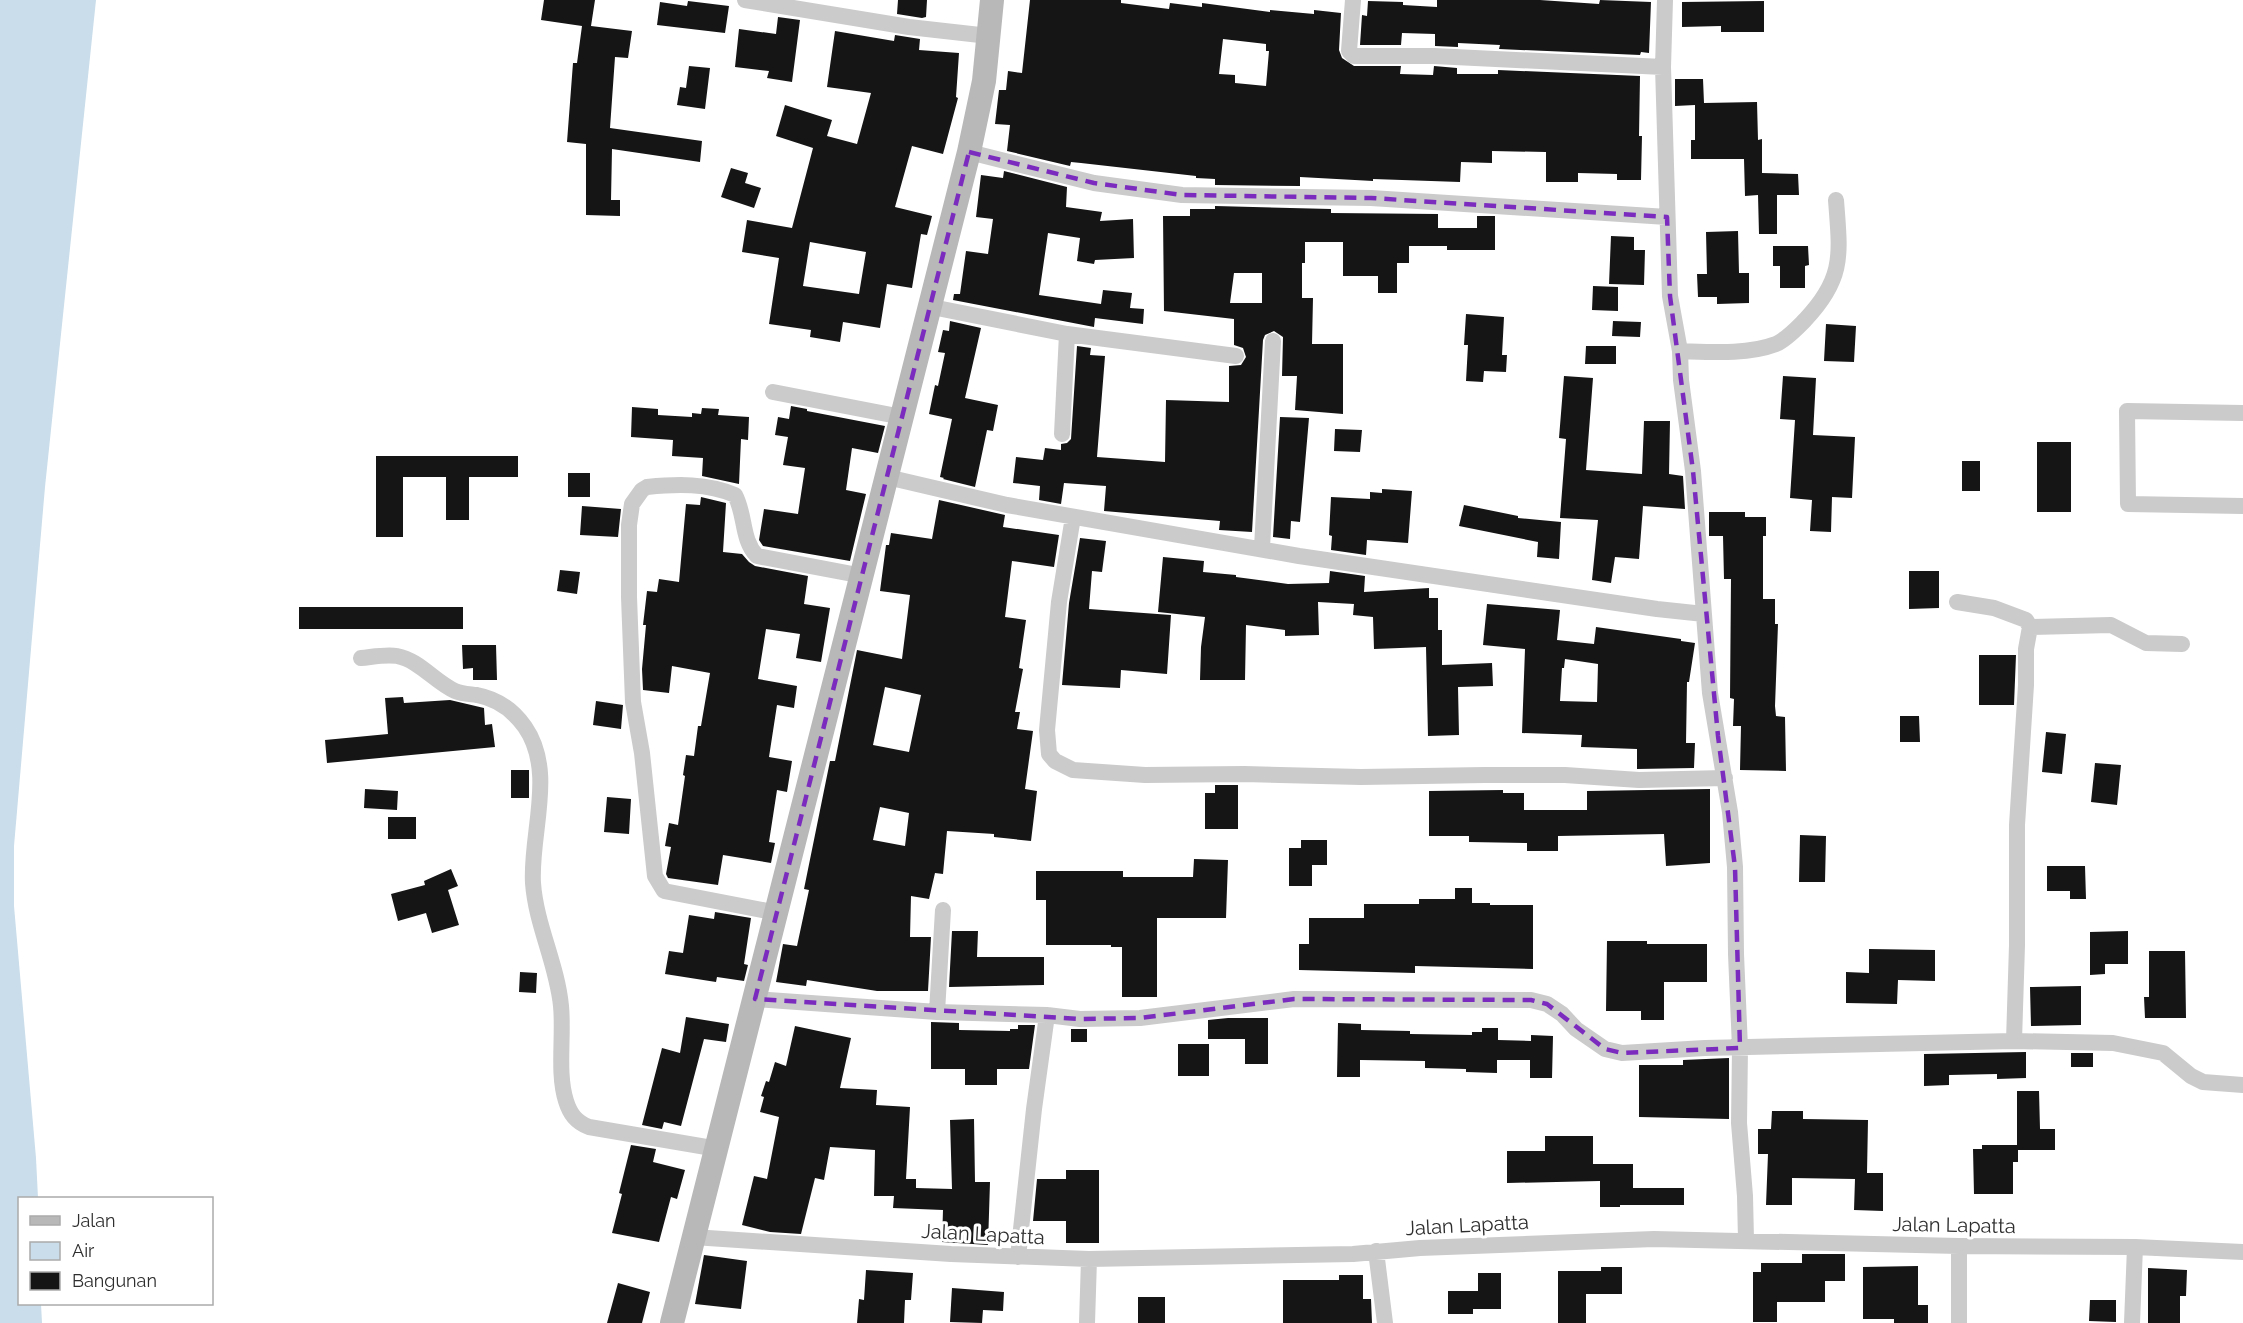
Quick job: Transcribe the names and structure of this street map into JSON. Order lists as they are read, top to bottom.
{
  "streets": {
    "street": ["Jalan Lapatta"]
  },
  "legend": ["Jalan", "Air", "Bangunan"]
}
